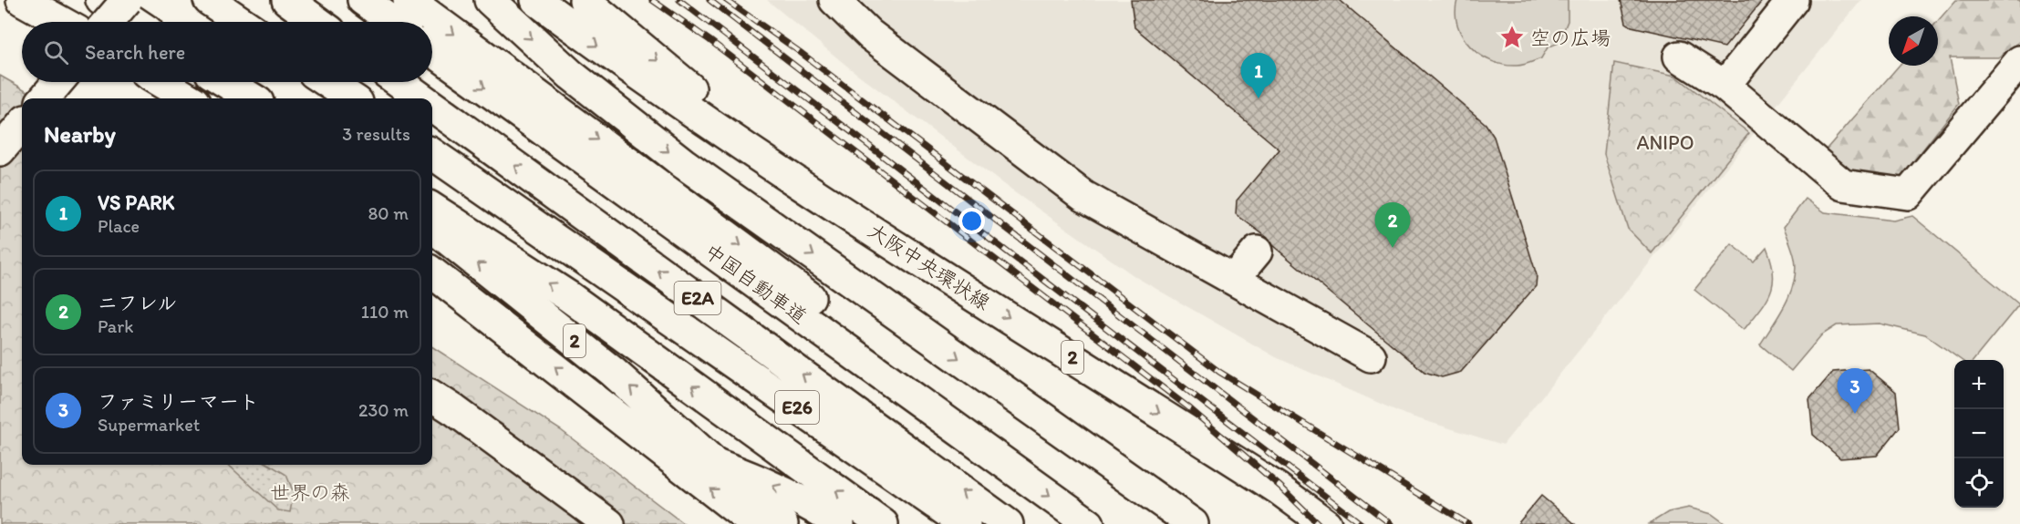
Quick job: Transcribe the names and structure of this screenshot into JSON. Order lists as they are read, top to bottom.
{
  "streets": {
    "main road": [
      "大阪中央環状線",
      "中国自動車道",
      "E2A",
      "2",
      "E26"
    ]
  },
  "crossings": [
    ["中国自動車道", "E2A"]
  ],
  "parks": ["ANIPO", "世界の森"],
  "places": {
    "place": ["空の広場"]
  },
  "north": "bottom left",
  "page": {
    "search": "Search here",
    "pins": ["1", "2", "3"],
    "heading": ["Nearby", "3 results"],
    "list": [
      {
        "mark": "1",
        "name": "VS PARK",
        "note": "Place",
        "value": "80 m"
      },
      {
        "mark": "2",
        "name": "ニフレル",
        "note": "Park",
        "value": "110 m"
      },
      {
        "mark": "3",
        "name": "ファミリーマート",
        "note": "Supermarket",
        "value": "230 m"
      }
    ],
    "map_buttons": ["+", "−"]
  }
}
